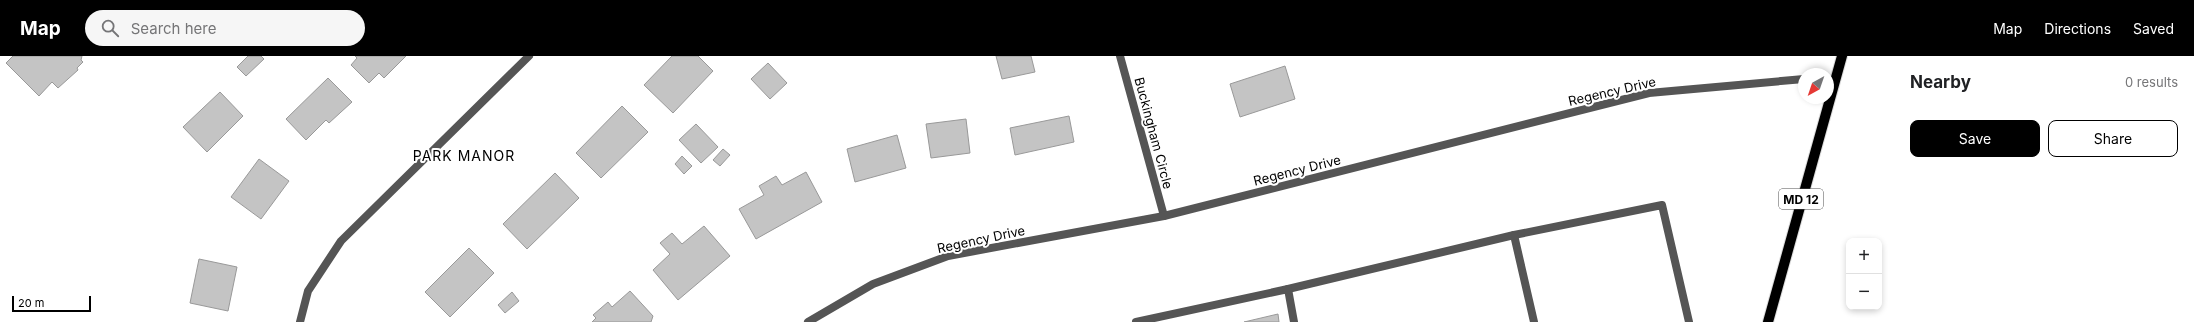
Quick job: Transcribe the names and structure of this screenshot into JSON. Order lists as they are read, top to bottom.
{
  "streets": {
    "main road": ["MD 12"],
    "street": ["Regency Drive", "Buckingham Circle"]
  },
  "crossings": [
    ["Regency Drive", "Buckingham Circle"]
  ],
  "districts": ["PARK MANOR"],
  "scale_bar": "20 m",
  "north": "bottom left",
  "page": {
    "header": "Map",
    "search": "Search here",
    "nav": ["Map", "Directions", "Saved"],
    "heading": ["Nearby", "0 results"],
    "buttons": ["Save", "Share"],
    "map_buttons": ["+", "−"],
    "scale": "20 m"
  }
}
